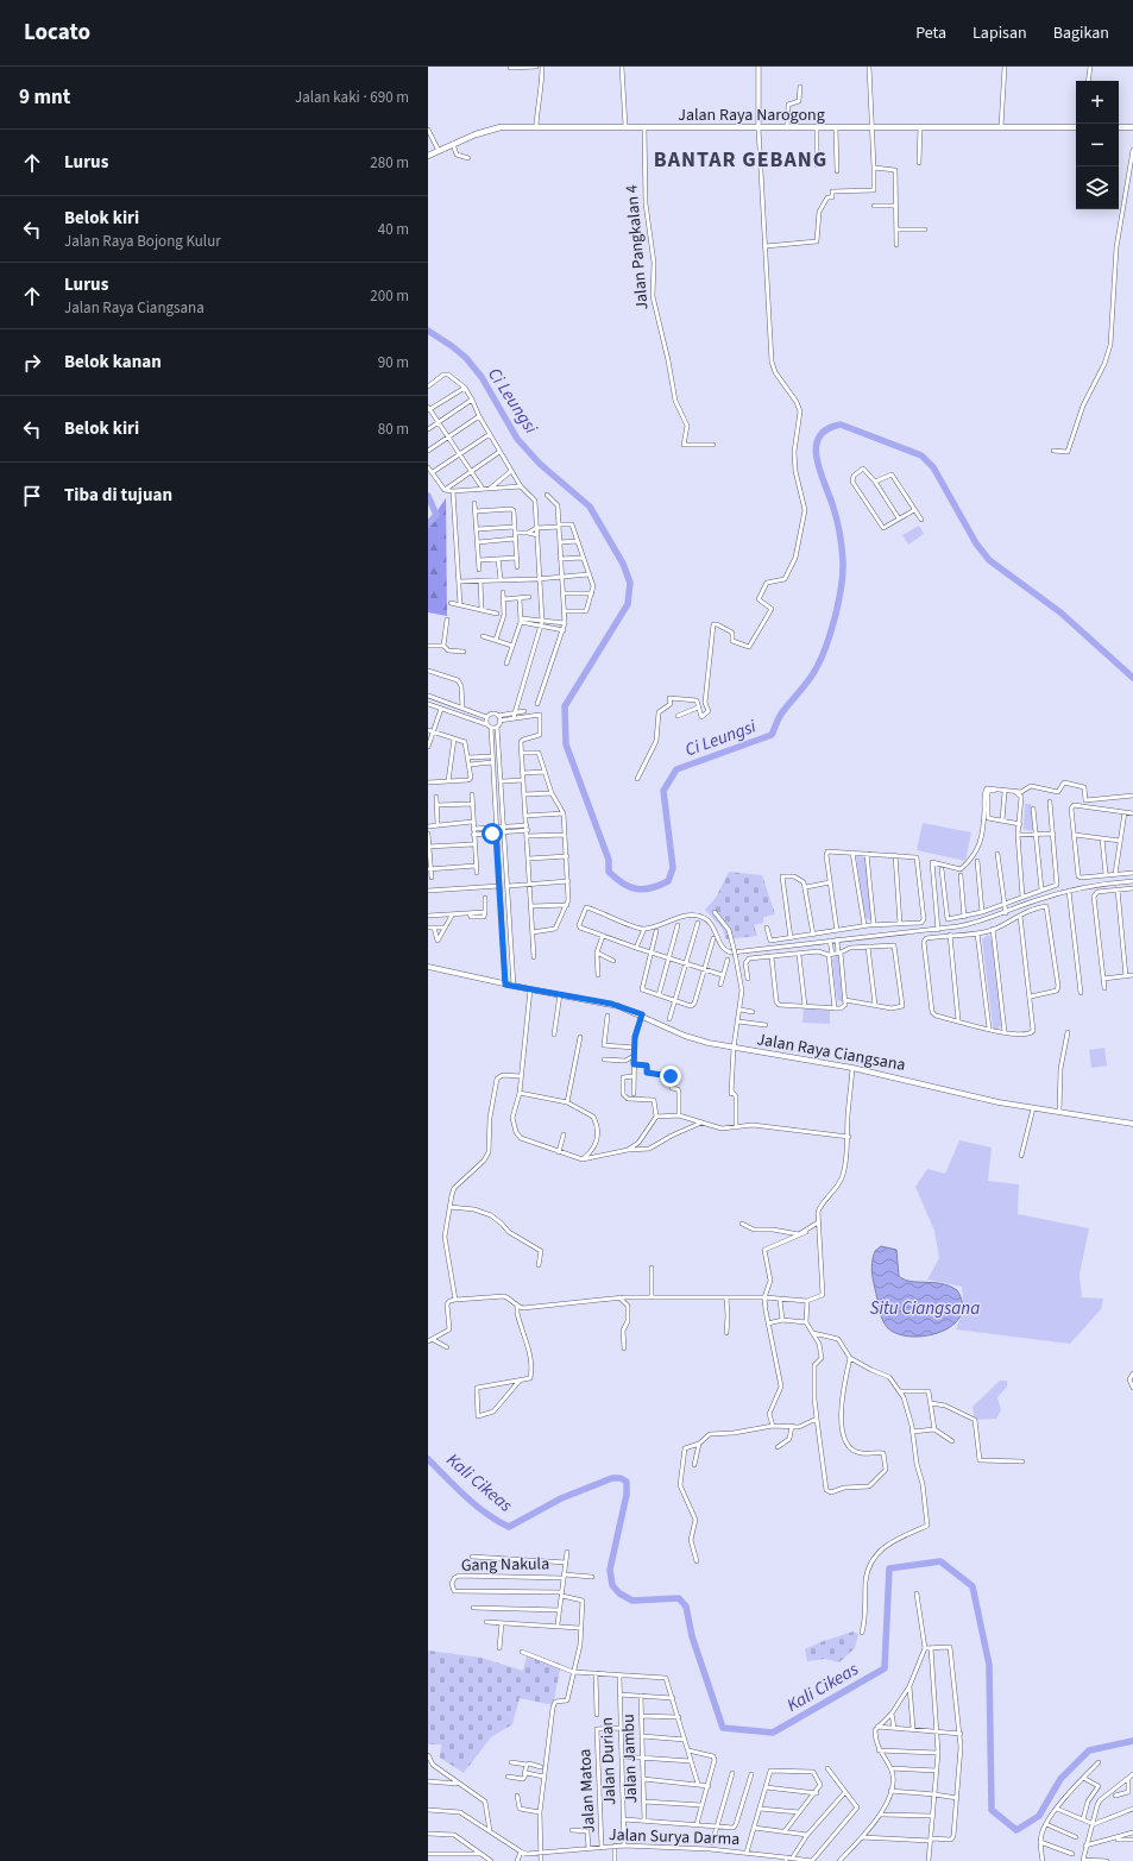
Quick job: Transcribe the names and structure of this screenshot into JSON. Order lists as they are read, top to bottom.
{
  "streets": {
    "main road": ["Jalan Raya Narogong", "Jalan Raya Ciangsana"],
    "street": [
      "Jalan Pangkalan 4",
      "Gang Nakula",
      "Jalan Jambu",
      "Jalan Durian",
      "Jalan Matoa",
      "Jalan Surya Darma"
    ]
  },
  "crossings": [
    ["Jalan Raya Narogong", "Jalan Pangkalan 4"],
    ["Jalan Durian", "Jalan Matoa"],
    ["Jalan Durian", "Jalan Surya Darma"],
    ["Jalan Matoa", "Jalan Surya Darma"]
  ],
  "districts": ["BANTAR GEBANG"],
  "water": ["Ci Leungsi", "Situ Ciangsana", "Kali Cikeas"],
  "page": {
    "header": "Locato",
    "nav": ["Peta", "Lapisan", "Bagikan"],
    "heading": ["9 mnt", "Jalan kaki · 690 m"],
    "map_buttons": ["+", "−"],
    "list": [
      ["Lurus", "280 m"],
      ["Belok kiri", "Jalan Raya Bojong Kulur", "40 m"],
      ["Lurus", "Jalan Raya Ciangsana", "200 m"],
      ["Belok kanan", "90 m"],
      ["Belok kiri", "80 m"],
      "Tiba di tujuan"
    ]
  }
}
